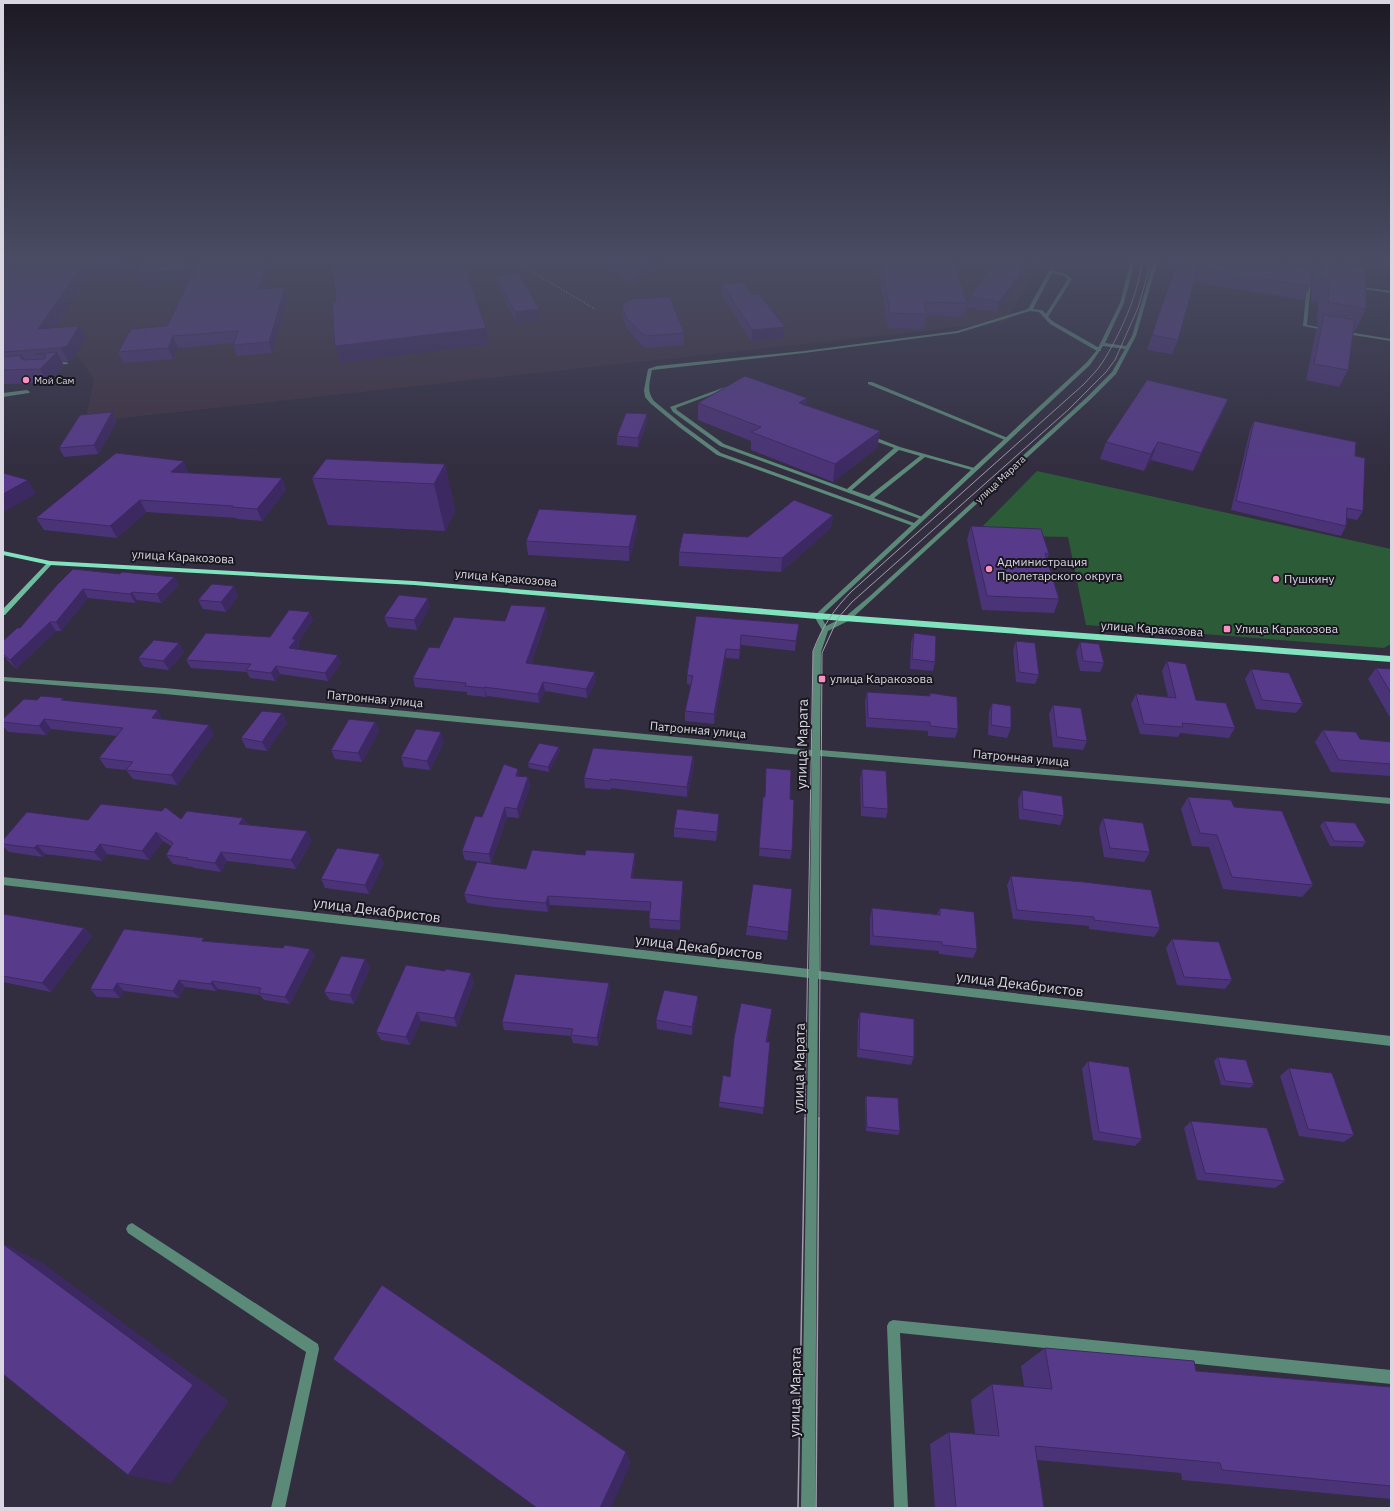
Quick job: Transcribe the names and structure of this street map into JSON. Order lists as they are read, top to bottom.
{
  "streets": {
    "main road": ["улица Каракозова"],
    "street": ["улица Марата", "Патронная улица", "улица Декабристов"]
  },
  "crossings": [
    ["улица Марата", "улица Каракозова"],
    ["улица Марата", "Патронная улица"],
    ["улица Марата", "улица Декабристов"]
  ],
  "places": {
    "other": ["Мой Сам", "Администрация Пролетарского округа", "Пушкину"],
    "transit": ["Улица Каракозова", "улица Каракозова"]
  }
}
